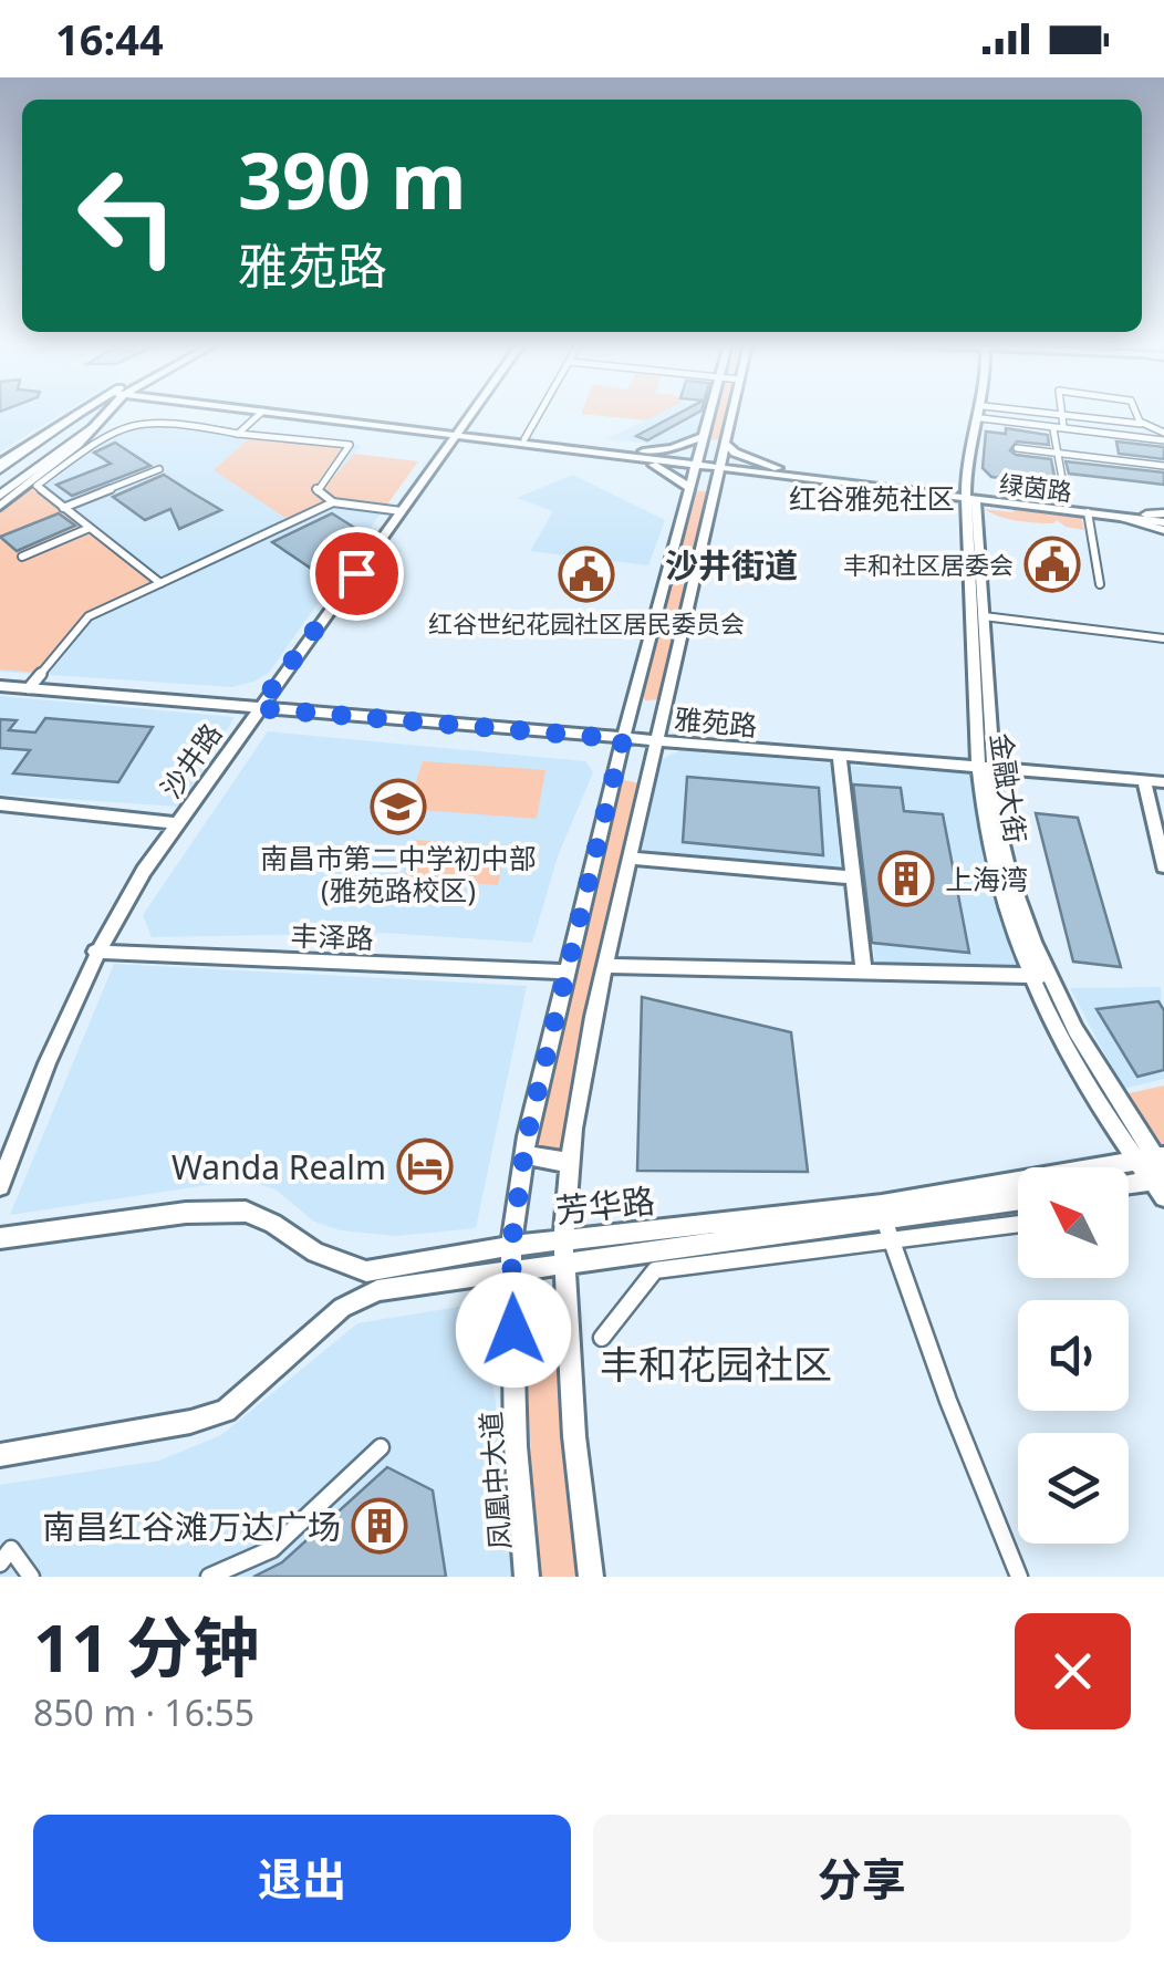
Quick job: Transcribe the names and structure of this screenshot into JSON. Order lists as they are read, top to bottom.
{
  "streets": {
    "street": [
      "绿茵路",
      "雅苑路",
      "沙井路",
      "金融大街",
      "丰泽路",
      "芳华路",
      "凤凰中大道"
    ]
  },
  "crossings": [
    ["绿茵路", "沙井路"],
    ["绿茵路", "金融大街"],
    ["绿茵路", "凤凰中大道"],
    ["雅苑路", "沙井路"],
    ["雅苑路", "金融大街"],
    ["雅苑路", "凤凰中大道"],
    ["沙井路", "丰泽路"],
    ["金融大街", "芳华路"],
    ["丰泽路", "凤凰中大道"],
    ["芳华路", "凤凰中大道"]
  ],
  "districts": ["红谷雅苑社区", "沙井街道", "丰和花园社区"],
  "places": {
    "public building": ["丰和社区居委会", "红谷世纪花园社区居民委员会"],
    "school or university": ["南昌市第二中学初中部 (雅苑路校区)"],
    "building": ["上海湾", "南昌红谷滩万达广场"],
    "hotel": ["Wanda Realm"]
  },
  "north": "top left",
  "page": {
    "status": "16:44",
    "turn": ["390 m", "雅苑路"],
    "heading": ["11 分钟", "850 m · 16:55"],
    "buttons": ["退出", "分享"]
  }
}
